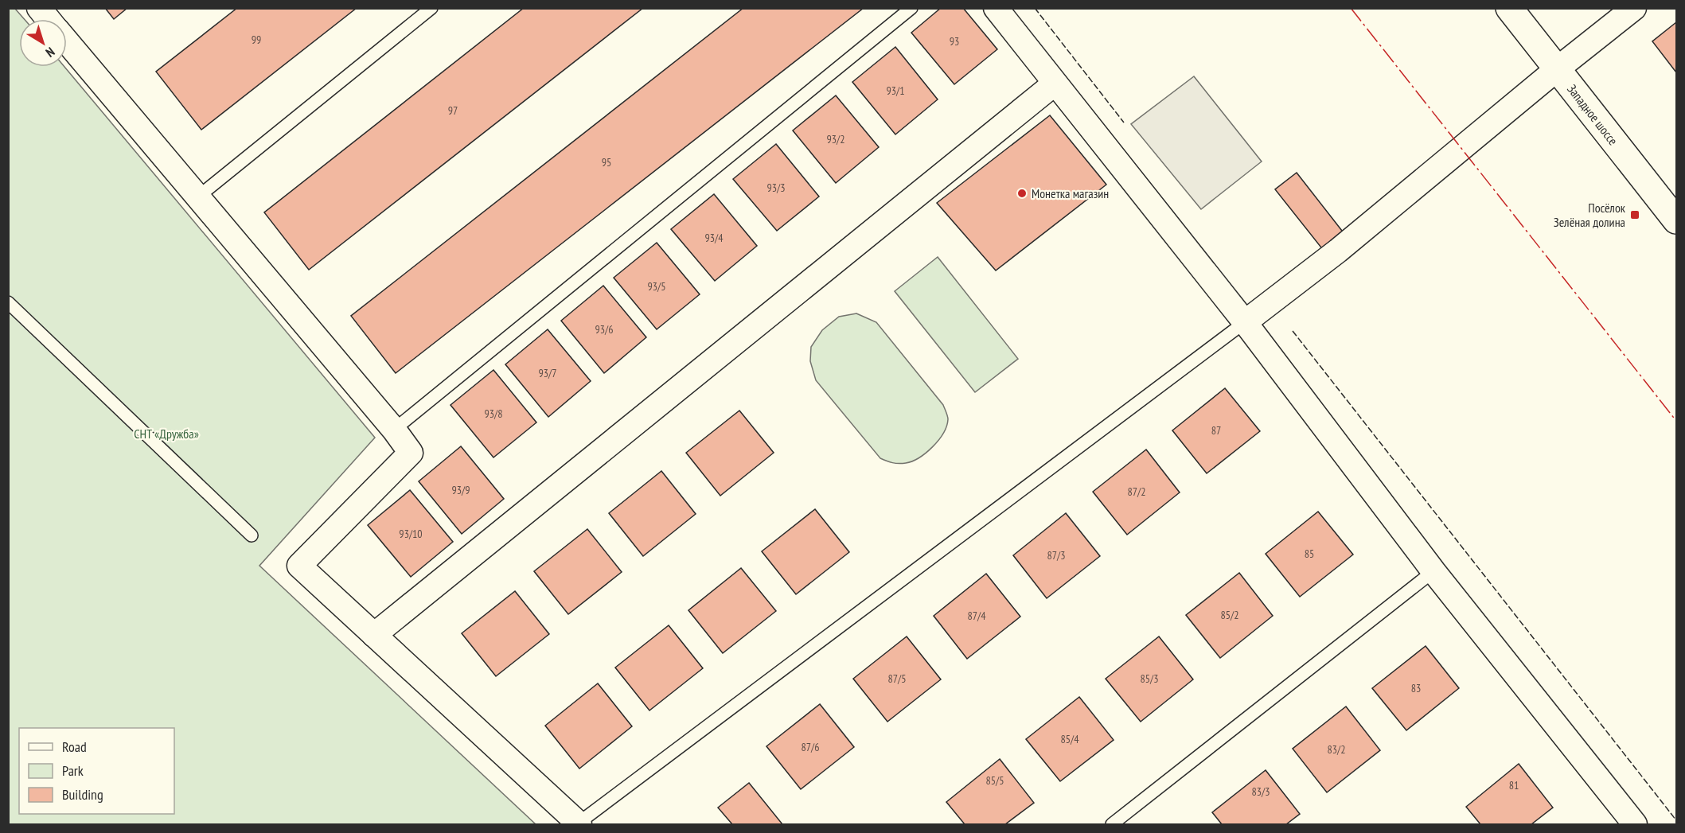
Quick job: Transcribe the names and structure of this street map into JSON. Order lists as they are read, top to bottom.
{
  "streets": {
    "main road": ["Западное шоссе"]
  },
  "parks": ["СНТ «Дружба»"],
  "places": {
    "other": ["Монетка магазин"],
    "transit": ["Посёлок Зелёная долина"]
  },
  "house_numbers": [
    "99",
    "93",
    "93/1",
    "97",
    "93/2",
    "95",
    "93/3",
    "93/4",
    "93/5",
    "93/6",
    "93/7",
    "93/8",
    "87",
    "93/9",
    "87/2",
    "93/10",
    "85",
    "87/3",
    "85/2",
    "87/4",
    "87/5",
    "85/3",
    "83",
    "85/4",
    "87/6",
    "83/2",
    "85/5",
    "81",
    "83/3"
  ],
  "legend": ["Road", "Park", "Building"],
  "north": "bottom right"
}
